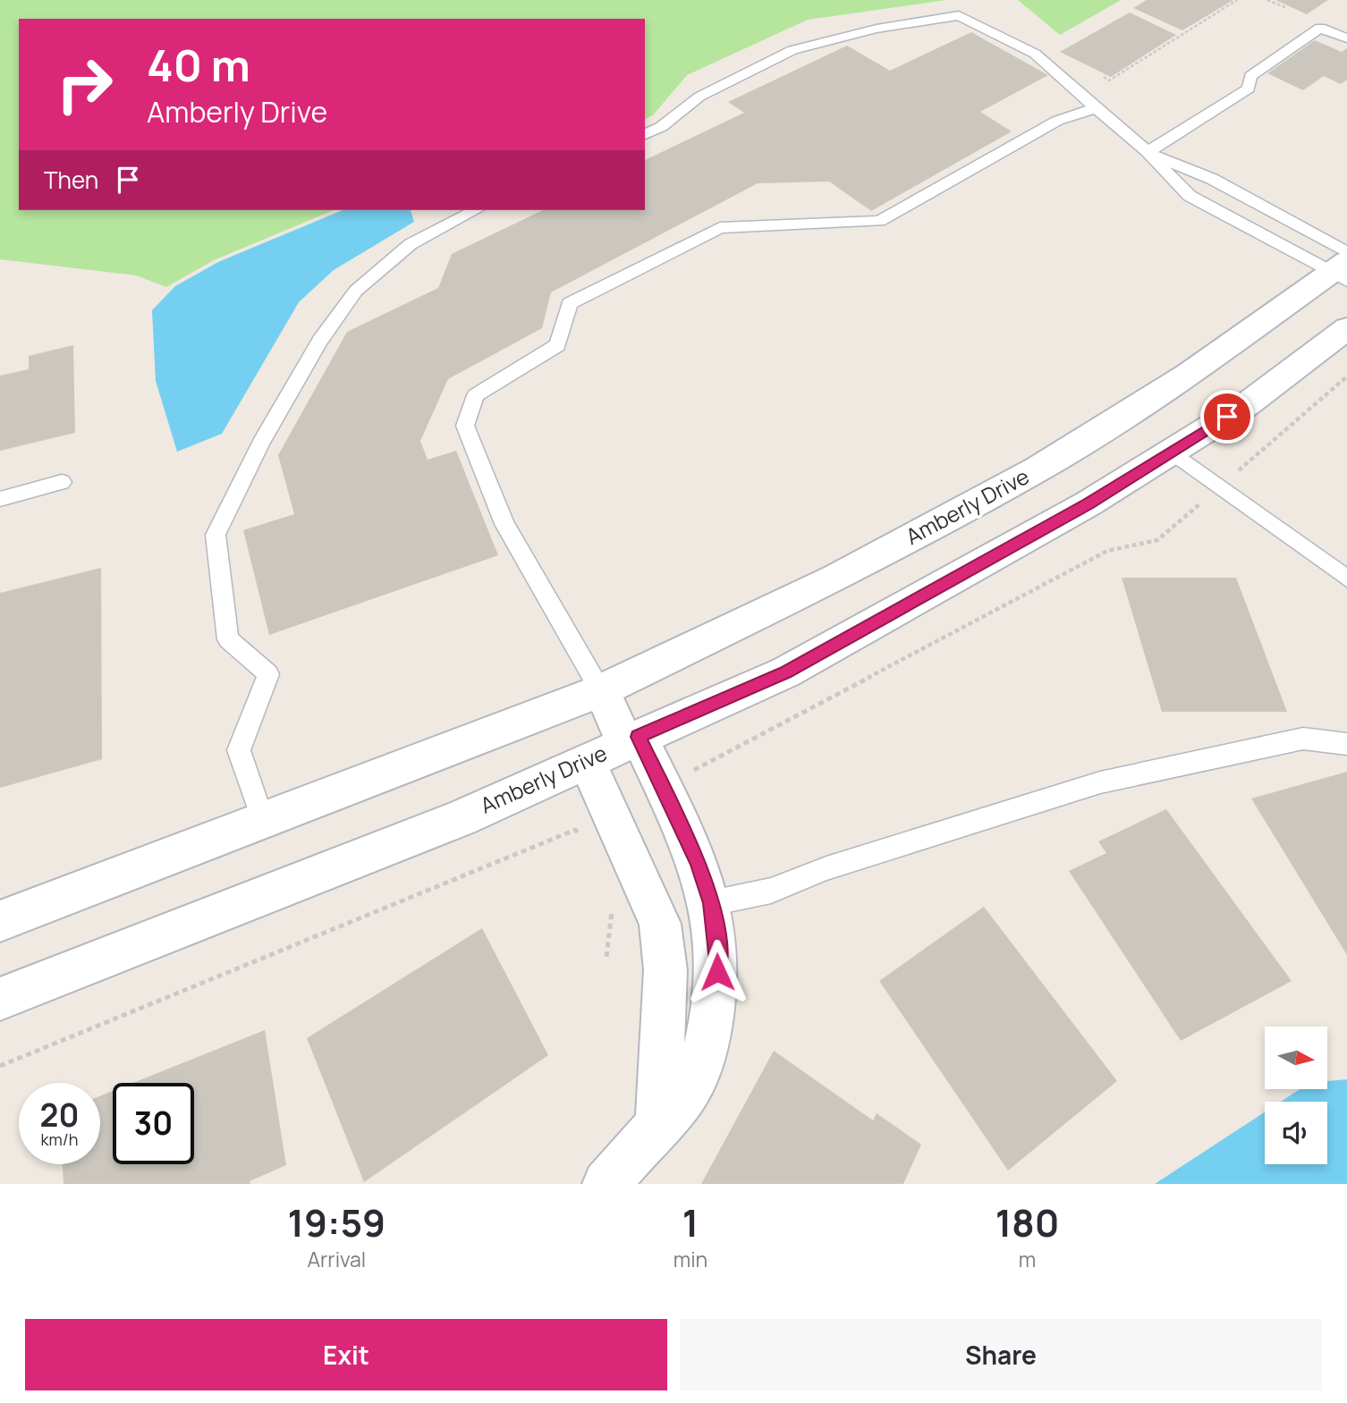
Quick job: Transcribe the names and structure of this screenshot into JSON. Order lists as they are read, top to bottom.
{
  "streets": {
    "street": ["Amberly Drive"]
  },
  "north": "right",
  "page": {
    "turn": ["40 m", "Amberly Drive"],
    "then": "Then",
    "speed": "20 km/h",
    "limit": "30",
    "eta": [
      "19:59",
      "Arrival",
      "1",
      "min",
      "180",
      "m"
    ],
    "buttons": ["Exit", "Share"]
  }
}
